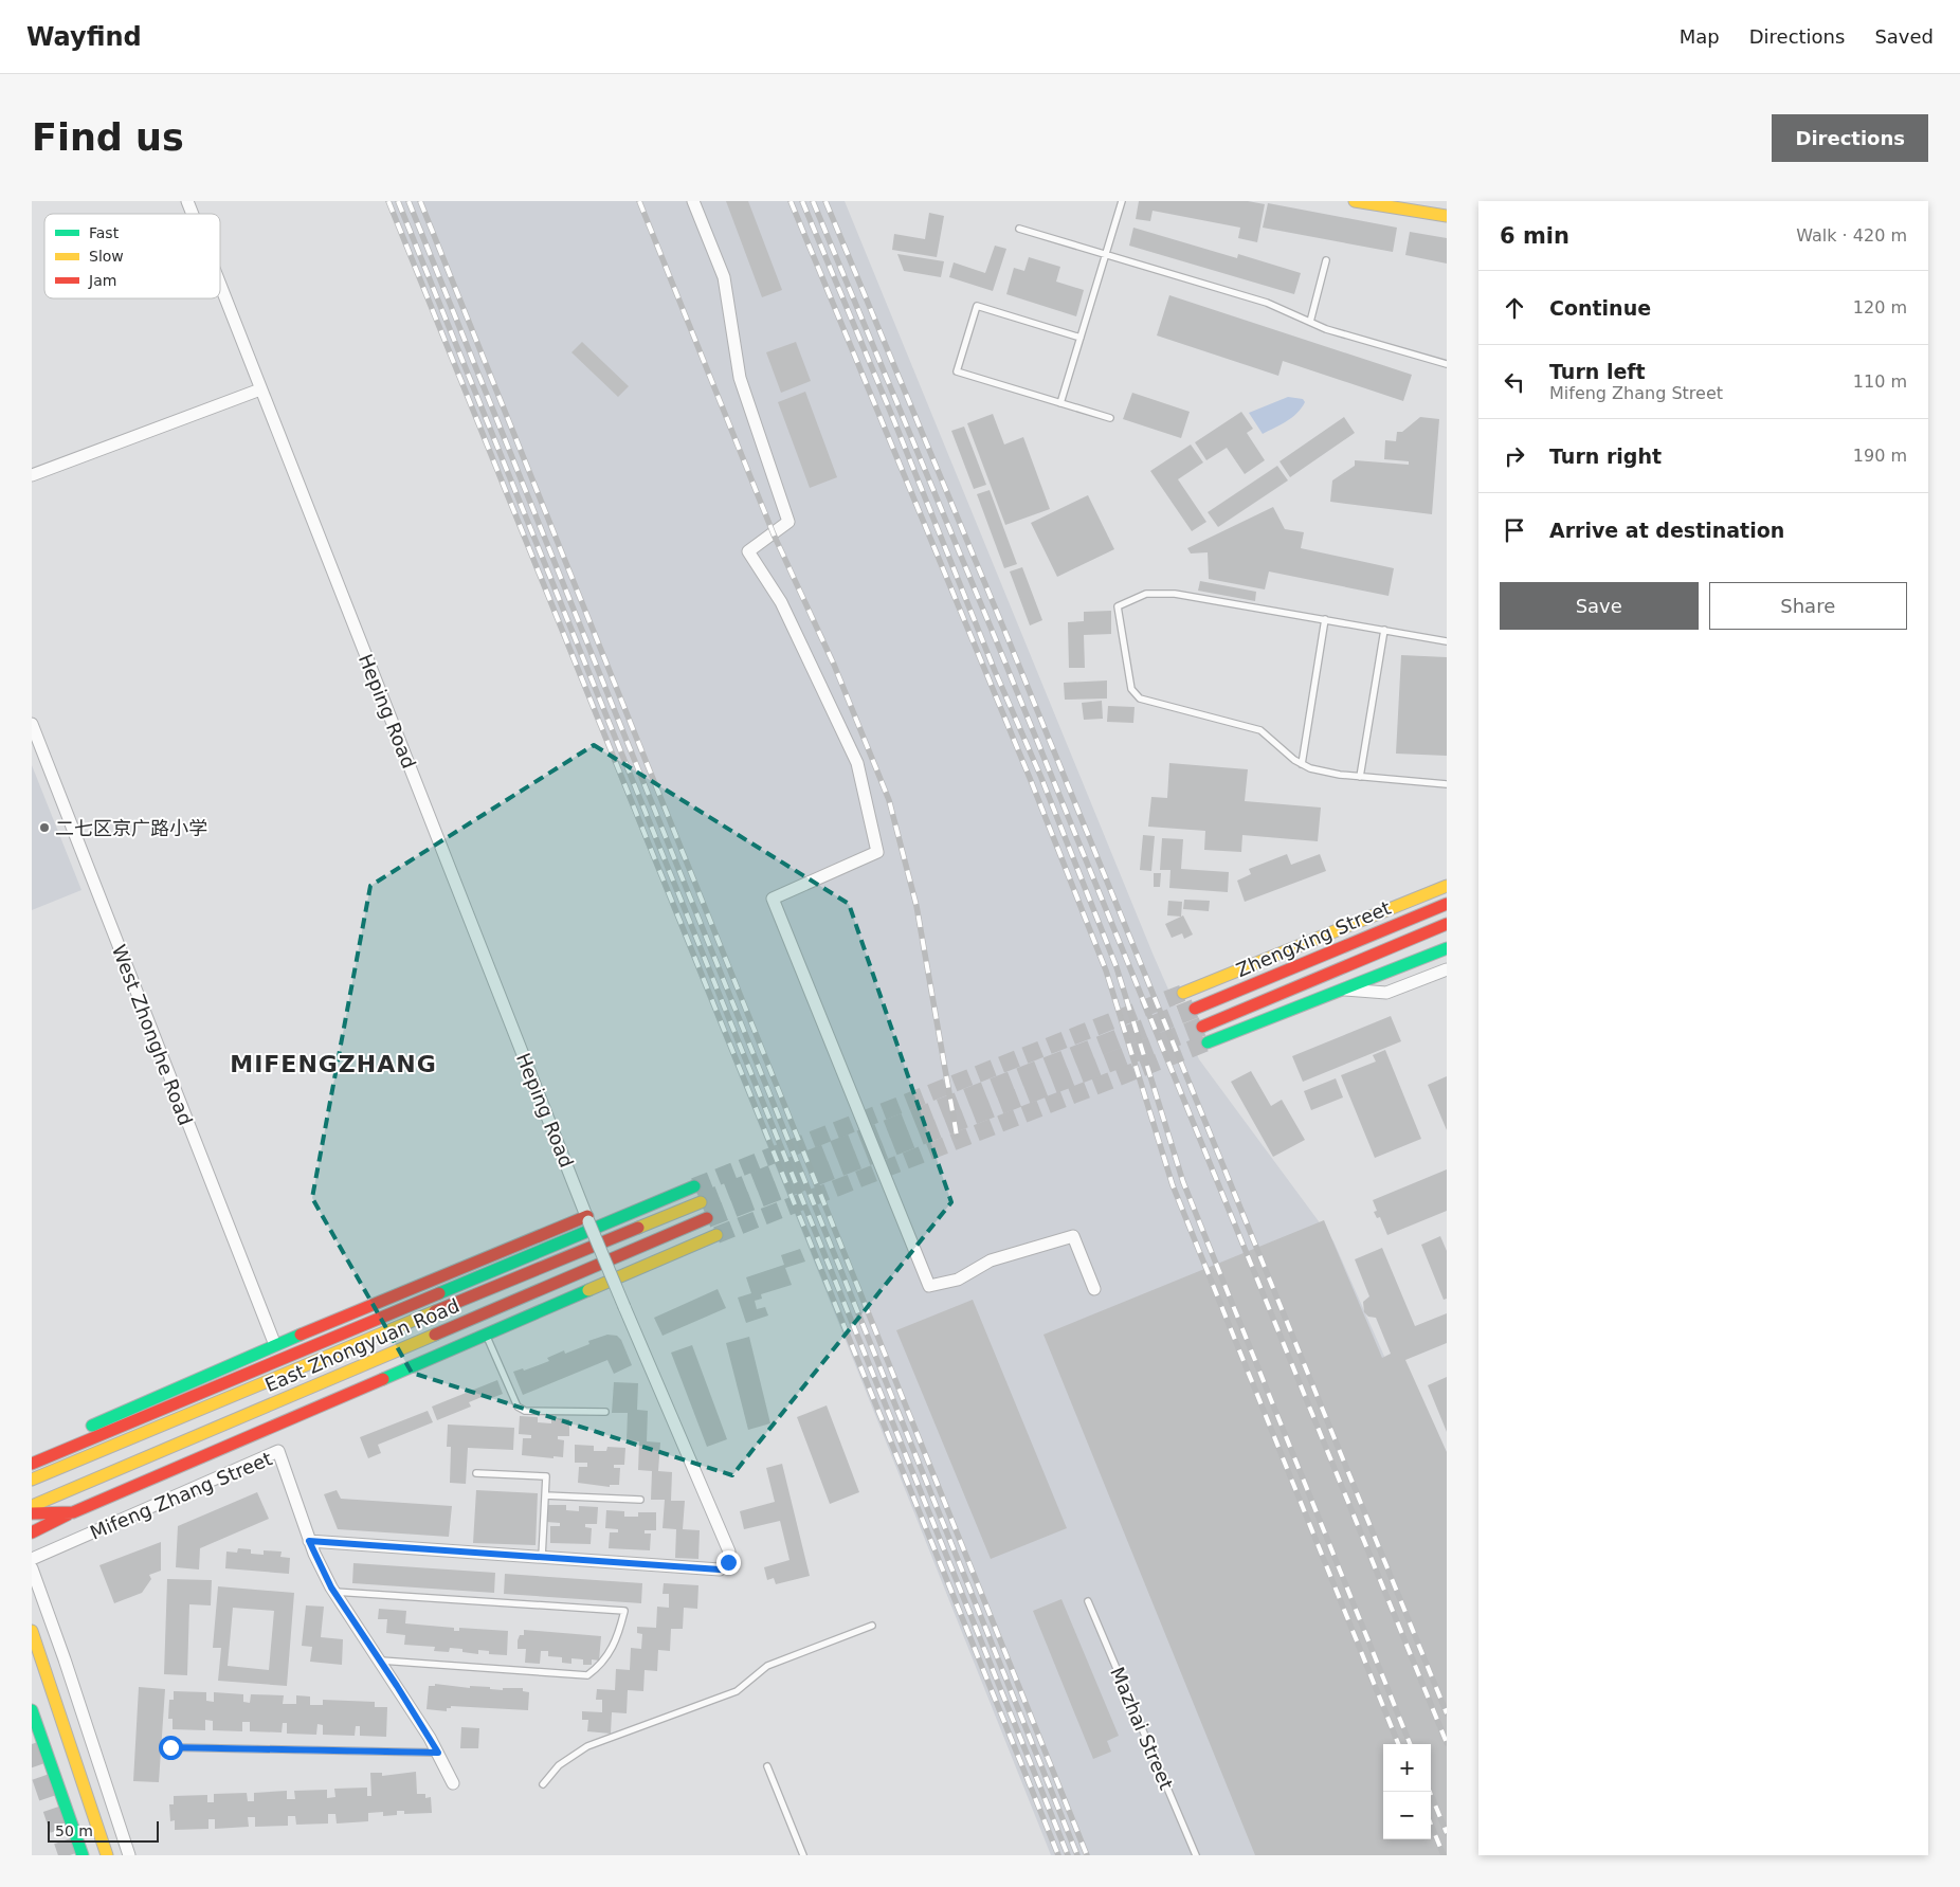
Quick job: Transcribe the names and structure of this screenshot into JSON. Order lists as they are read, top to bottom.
{
  "streets": {
    "main road": ["Zhengxing Street", "East Zhongyuan Road"],
    "street": ["Heping Road", "West Zhonghe Road", "Mifeng Zhang Street"],
    "lane": ["Mazhai Street"]
  },
  "crossings": [
    ["Heping Road", "Mifeng Zhang Street"]
  ],
  "districts": ["MIFENGZHANG"],
  "places": ["二七区京广路小学"],
  "legend": ["Fast", "Slow", "Jam"],
  "scale_bar": "50 m",
  "page": {
    "header": "Wayfind",
    "nav": ["Map", "Directions", "Saved"],
    "buttons": [
      "Directions",
      ["Save", "Share"]
    ],
    "title": "Find us",
    "heading": ["6 min", "Walk · 420 m"],
    "list": [
      ["Continue", "120 m"],
      ["Turn left", "Mifeng Zhang Street", "110 m"],
      ["Turn right", "190 m"],
      "Arrive at destination"
    ],
    "map_buttons": ["+", "−"],
    "scale": "50 m"
  }
}
